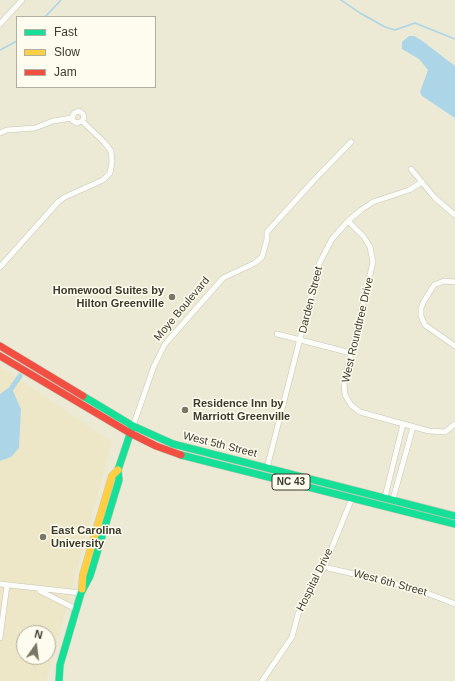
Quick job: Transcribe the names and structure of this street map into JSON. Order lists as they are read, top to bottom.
{
  "streets": {
    "main road": ["Moye Boulevard", "West 5th Street", "NC 43"],
    "street": [
      "Darden Street",
      "West Roundtree Drive",
      "Hospital Drive",
      "West 6th Street"
    ]
  },
  "crossings": [
    ["Darden Street", "West Roundtree Drive"],
    ["Darden Street", "West 5th Street"],
    ["Moye Boulevard", "West 5th Street"],
    ["West 5th Street", "Hospital Drive"],
    ["Hospital Drive", "West 6th Street"]
  ],
  "places": ["Homewood Suites by Hilton Greenville", "Residence Inn by Marriott Greenville", "East Carolina University"],
  "legend": ["Fast", "Slow", "Jam"],
  "north": "top"
}
